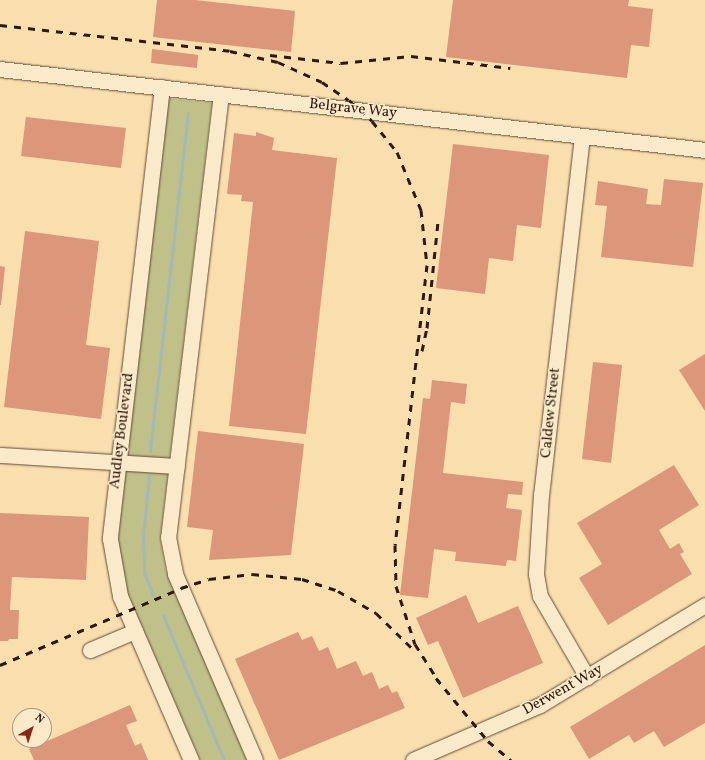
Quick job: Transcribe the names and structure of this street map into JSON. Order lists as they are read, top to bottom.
{
  "streets": {
    "street": [
      "Belgrave Way",
      "Caldew Street",
      "Audley Boulevard",
      "Derwent Way"
    ]
  },
  "crossings": [
    ["Belgrave Way", "Caldew Street"],
    ["Belgrave Way", "Audley Boulevard"],
    ["Caldew Street", "Derwent Way"]
  ],
  "north": "top right"
}
